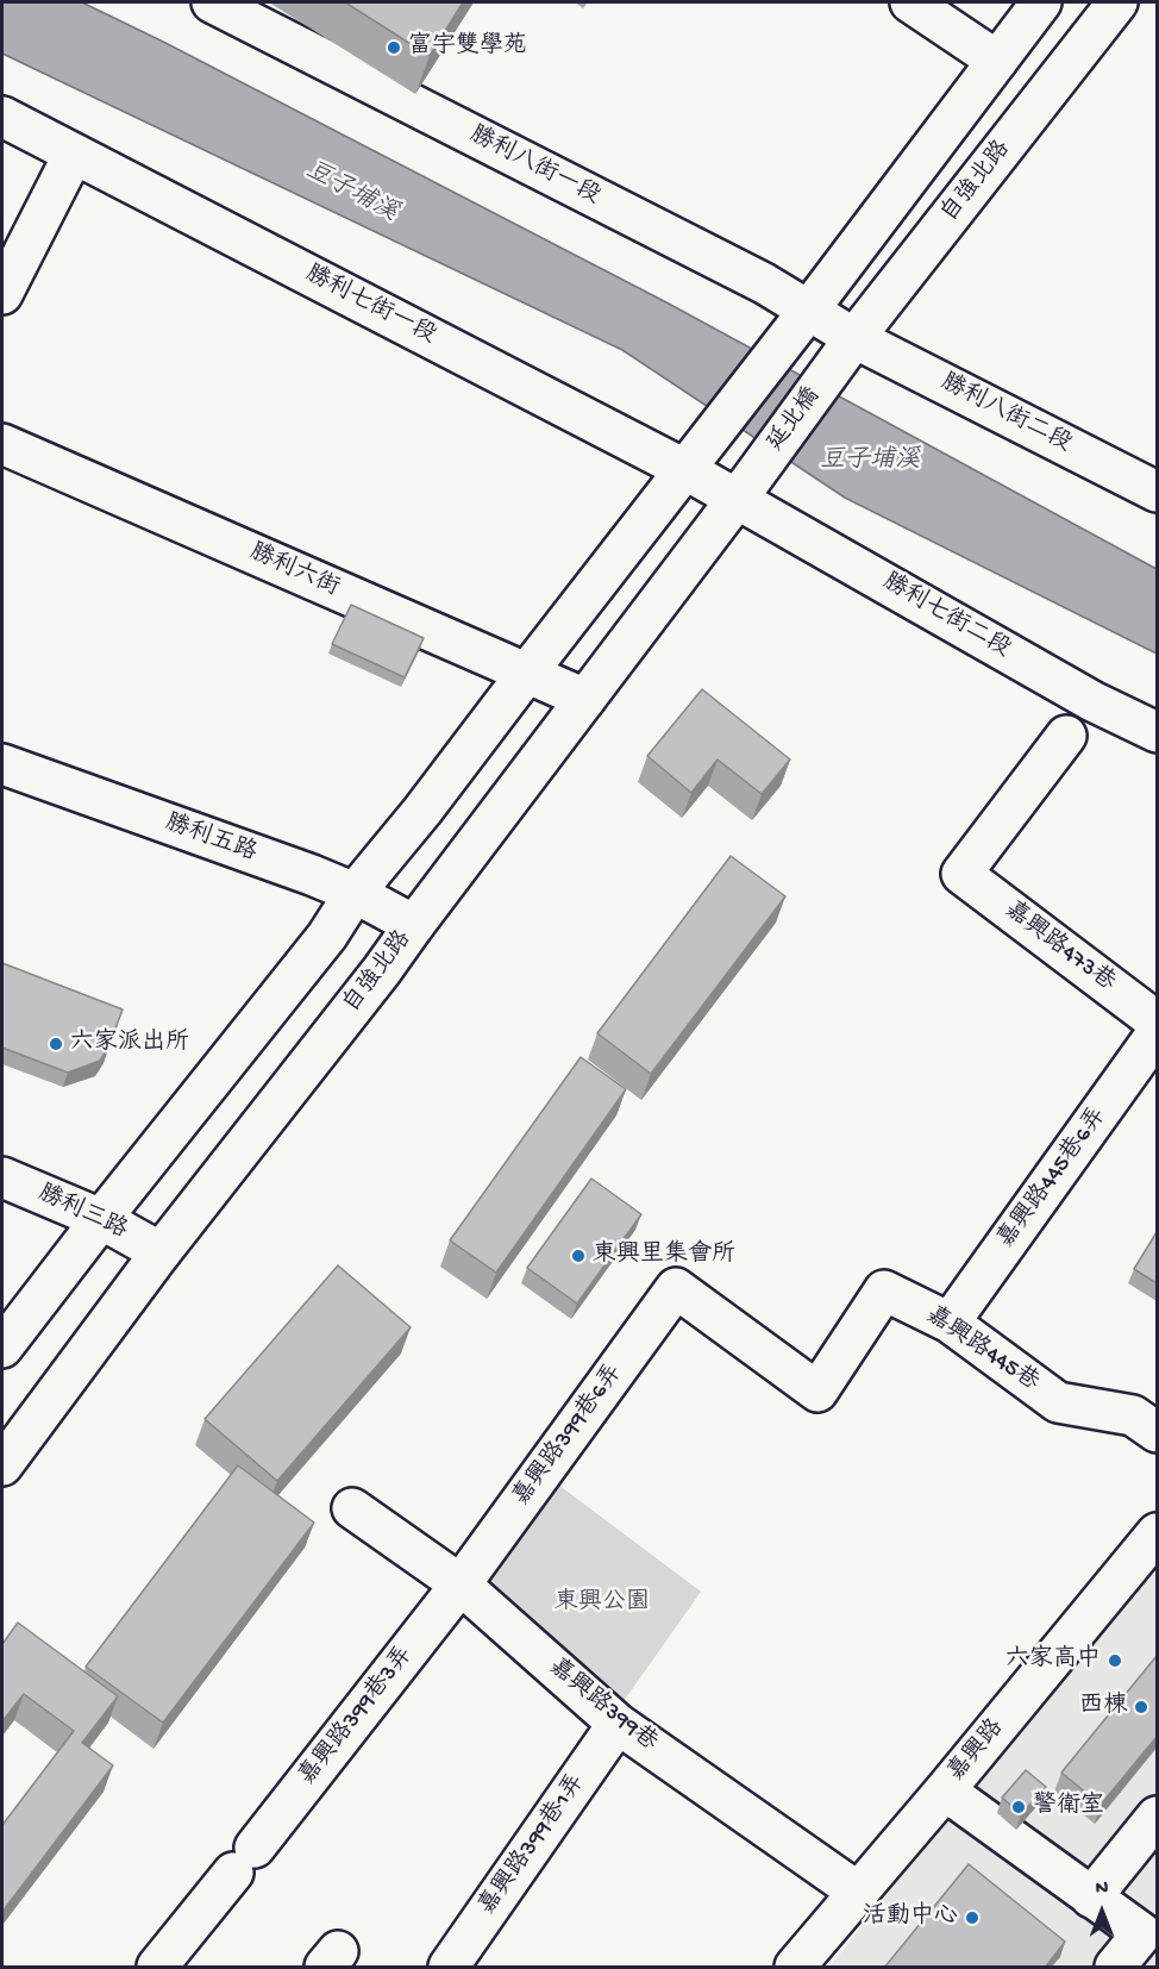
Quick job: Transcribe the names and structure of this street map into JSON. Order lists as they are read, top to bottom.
{
  "streets": {
    "street": [
      "勝利八街一段",
      "自強北路",
      "勝利七街一段",
      "勝利八街二段",
      "延北橋",
      "勝利六街",
      "勝利七街二段",
      "勝利五路",
      "嘉興路473巷",
      "嘉興路445巷6弄",
      "勝利三路",
      "嘉興路445巷",
      "嘉興路399巷6弄",
      "嘉興路399巷",
      "嘉興路399巷3弄",
      "嘉興路",
      "嘉興路399巷1弄"
    ]
  },
  "crossings": [
    ["勝利八街一段", "自強北路"],
    ["勝利八街一段", "勝利八街二段"],
    ["勝利八街一段", "延北橋"],
    ["自強北路", "勝利七街一段"],
    ["自強北路", "勝利八街二段"],
    ["自強北路", "延北橋"],
    ["自強北路", "勝利六街"],
    ["自強北路", "勝利七街二段"],
    ["自強北路", "勝利五路"],
    ["自強北路", "勝利三路"],
    ["勝利七街一段", "延北橋"],
    ["勝利七街一段", "勝利七街二段"],
    ["勝利八街二段", "延北橋"],
    ["延北橋", "勝利七街二段"],
    ["嘉興路445巷6弄", "嘉興路445巷"],
    ["嘉興路445巷", "嘉興路399巷6弄"],
    ["嘉興路399巷6弄", "嘉興路399巷"],
    ["嘉興路399巷6弄", "嘉興路399巷3弄"],
    ["嘉興路399巷", "嘉興路399巷3弄"],
    ["嘉興路399巷", "嘉興路"],
    ["嘉興路399巷", "嘉興路399巷1弄"]
  ],
  "water": ["豆子埔溪"],
  "parks": ["東興公園"],
  "places": [
    "富宇雙學苑",
    "六家派出所",
    "東興里集會所",
    "六家高中",
    "西棟",
    "警衛室",
    "活動中心"
  ],
  "north": "top"
}
